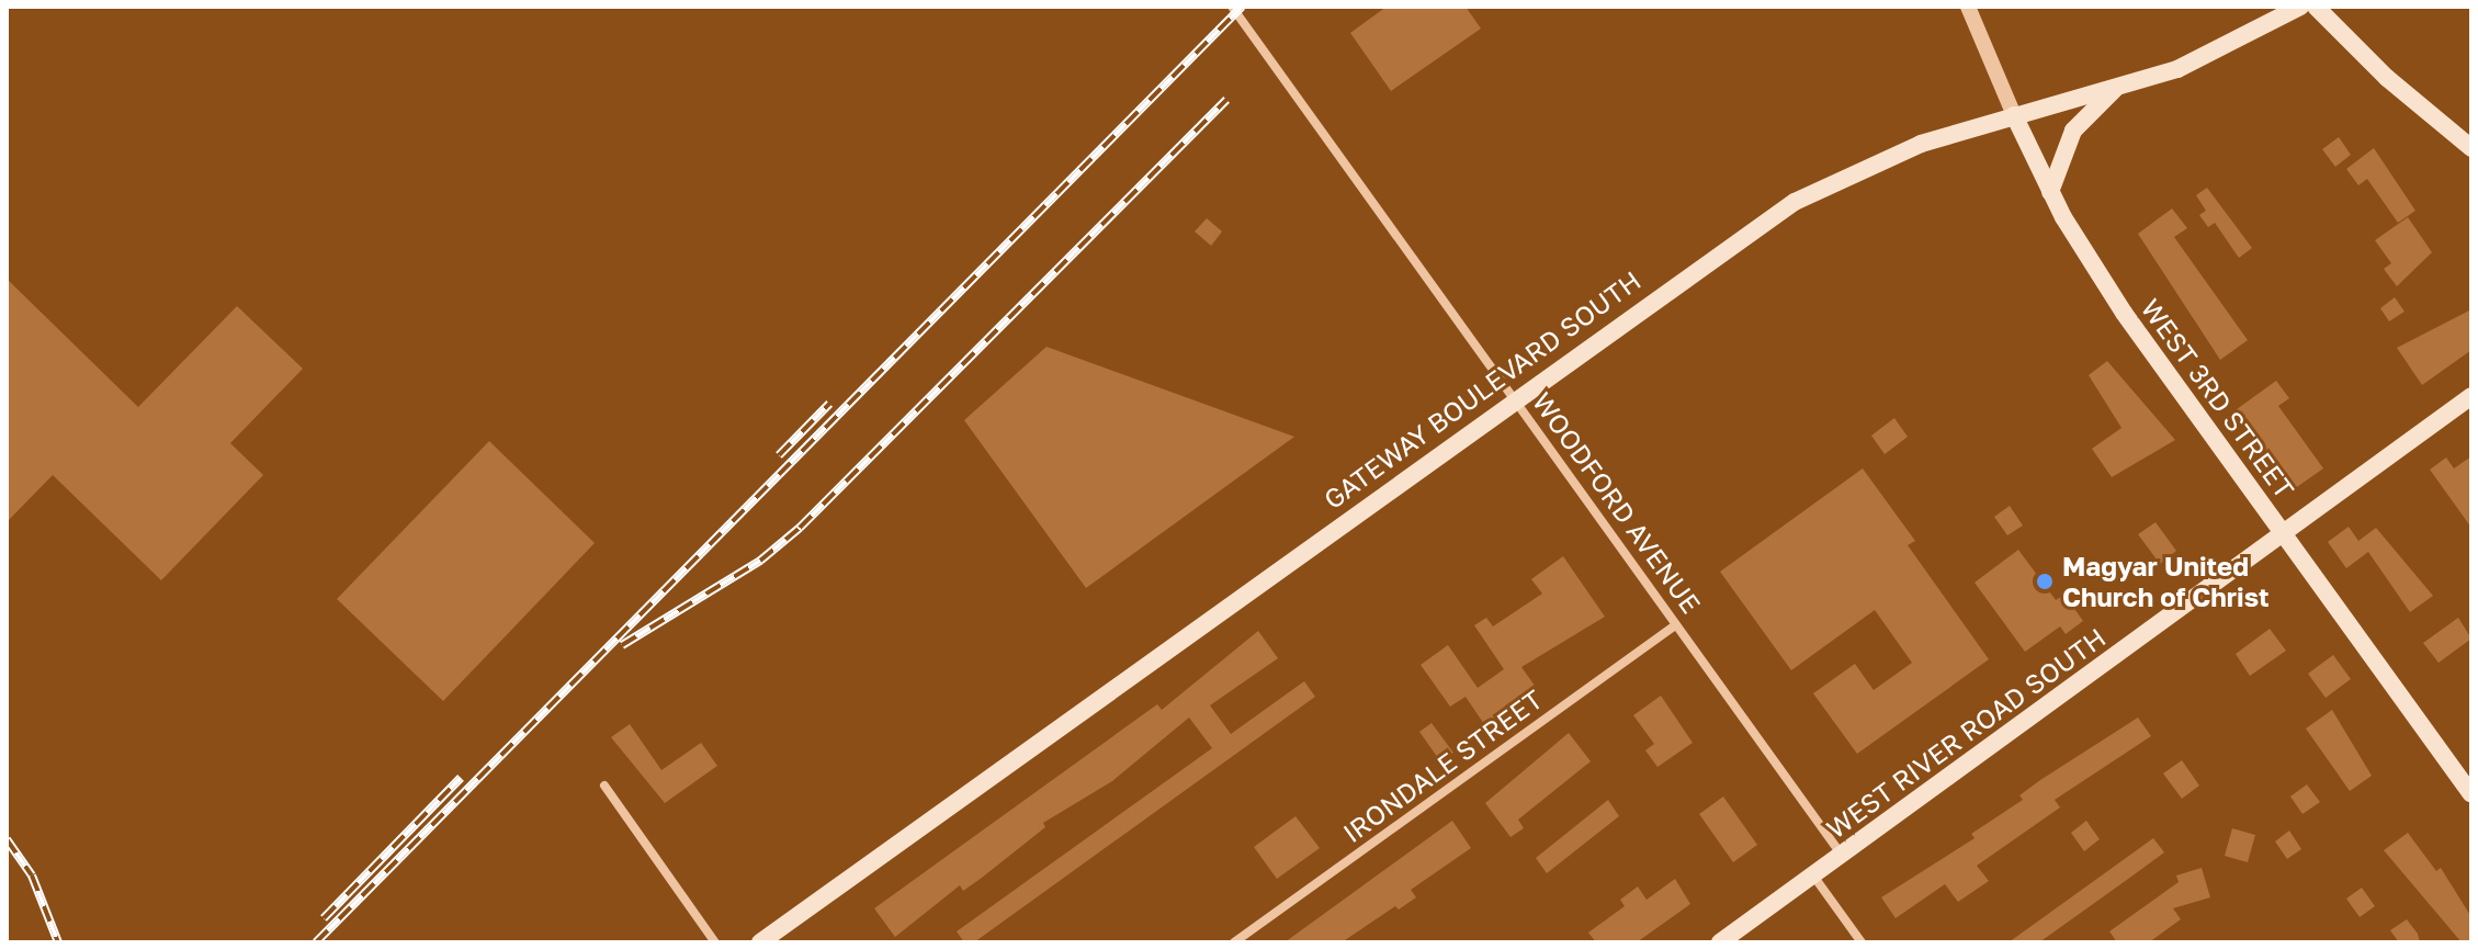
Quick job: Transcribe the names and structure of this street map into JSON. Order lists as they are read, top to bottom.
{
  "streets": {
    "main road": ["GATEWAY BOULEVARD SOUTH", "WEST 3RD STREET", "WEST RIVER ROAD SOUTH"],
    "street": ["WOODFORD AVENUE", "IRONDALE STREET"]
  },
  "crossings": [
    ["GATEWAY BOULEVARD SOUTH", "WEST 3RD STREET"],
    ["GATEWAY BOULEVARD SOUTH", "WOODFORD AVENUE"],
    ["WEST 3RD STREET", "WEST RIVER ROAD SOUTH"],
    ["WOODFORD AVENUE", "WEST RIVER ROAD SOUTH"],
    ["WOODFORD AVENUE", "IRONDALE STREET"]
  ],
  "places": ["Magyar United Church of Christ"]
}
